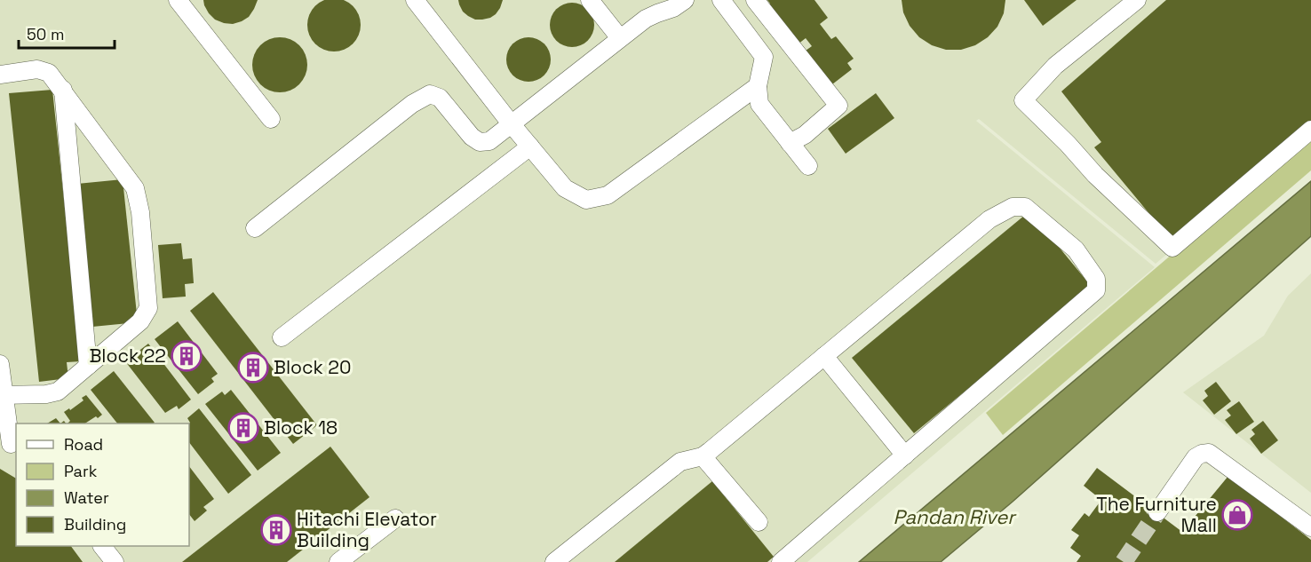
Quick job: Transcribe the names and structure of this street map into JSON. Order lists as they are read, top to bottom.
{
  "water": ["Pandan River"],
  "places": {
    "building": [
      "Block 22",
      "Block 20",
      "Block 18",
      "Hitachi Elevator Building"
    ],
    "shop": ["The Furniture Mall"]
  },
  "legend": [
    "Road",
    "Park",
    "Water",
    "Building"
  ],
  "scale_bar": "50 m"
}
